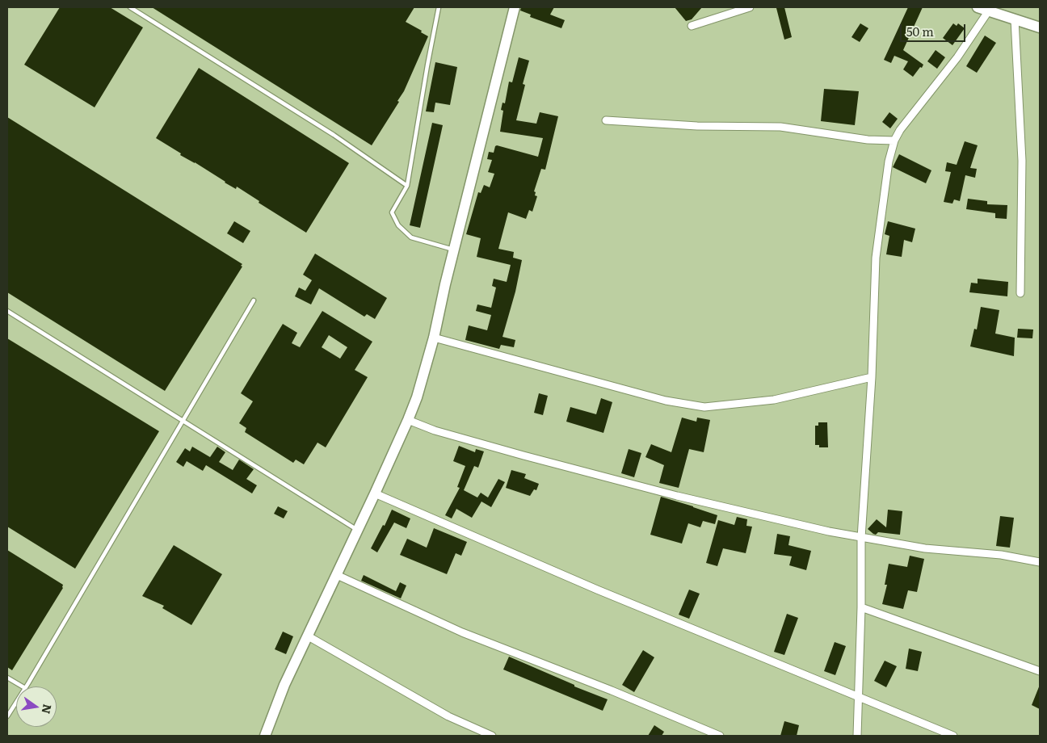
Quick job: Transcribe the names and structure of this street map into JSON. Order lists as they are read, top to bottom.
{
  "scale_bar": "50 m",
  "north": "right"
}
